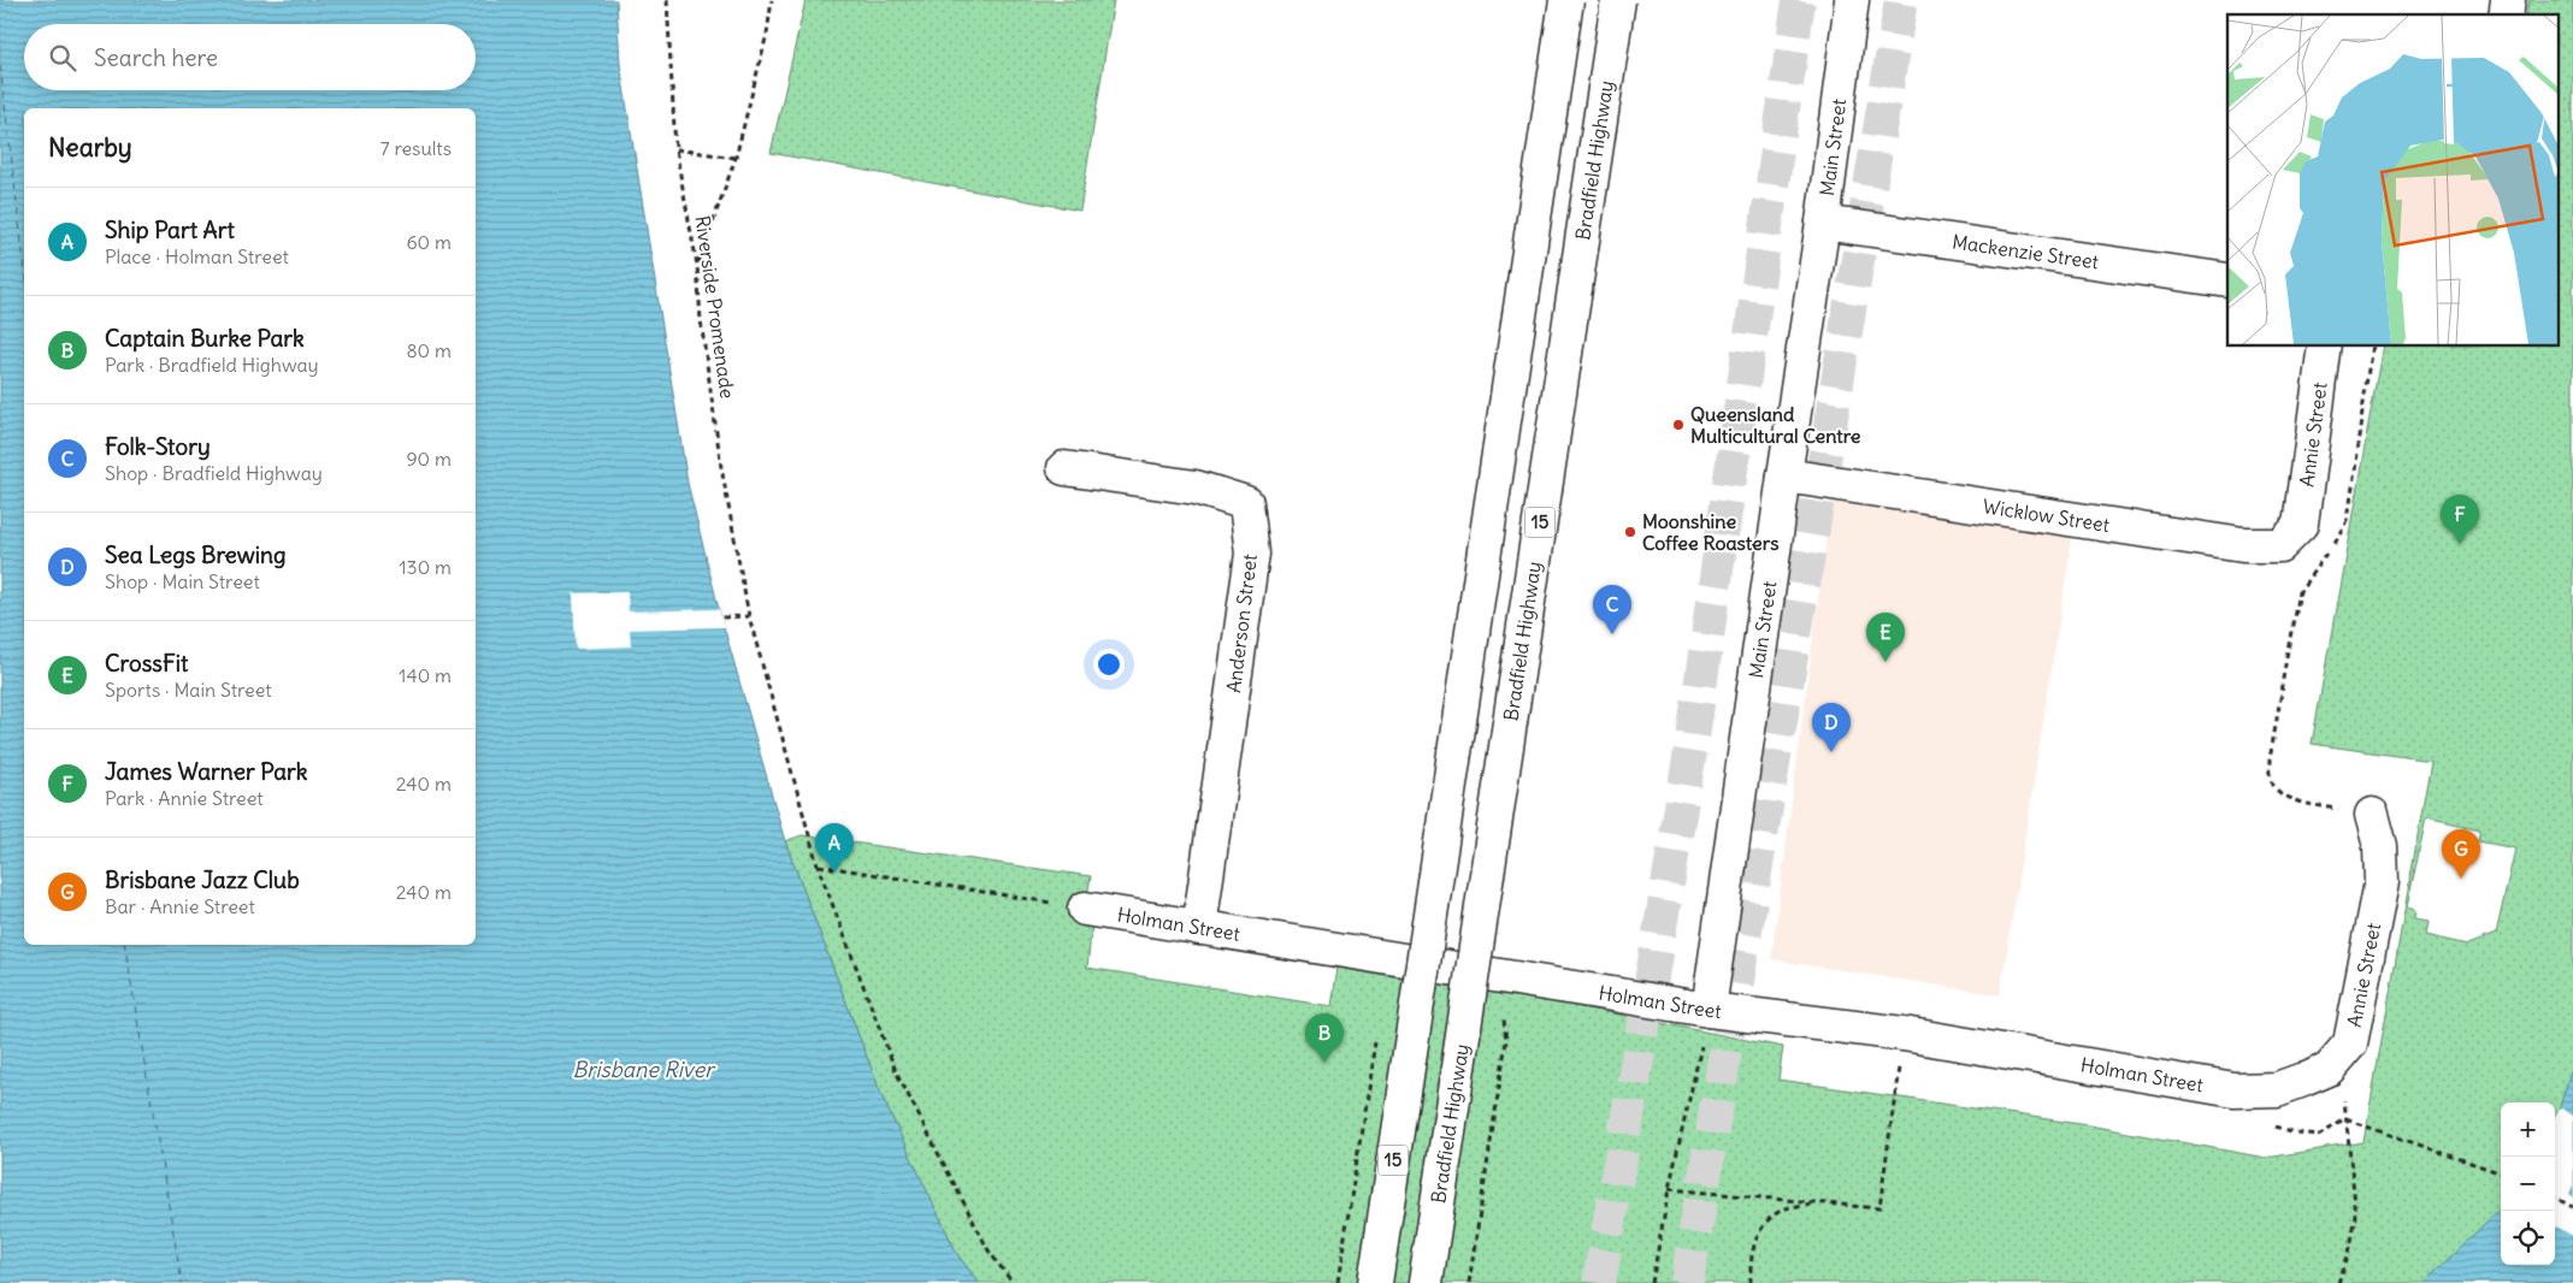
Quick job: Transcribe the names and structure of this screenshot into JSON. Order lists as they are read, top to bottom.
{
  "streets": {
    "main road": [
      "Main Street",
      "Bradfield Highway",
      "Mackenzie Street",
      "Annie Street",
      "Wicklow Street",
      "15",
      "Anderson Street",
      "Holman Street"
    ],
    "path": ["Riverside Promenade"]
  },
  "crossings": [
    ["Main Street", "Mackenzie Street"],
    ["Main Street", "Wicklow Street"],
    ["Main Street", "Holman Street"],
    ["Annie Street", "Wicklow Street"],
    ["Anderson Street", "Holman Street"]
  ],
  "water": ["Brisbane River"],
  "places": ["Queensland Multicultural Centre", "Moonshine Coffee Roasters"],
  "page": {
    "search": "Search here",
    "heading": ["Nearby", "7 results"],
    "list": [
      {
        "mark": "A",
        "name": "Ship Part Art",
        "note": "Place · Holman Street",
        "value": "60 m"
      },
      {
        "mark": "B",
        "name": "Captain Burke Park",
        "note": "Park · Bradfield Highway",
        "value": "80 m"
      },
      {
        "mark": "C",
        "name": "Folk-Story",
        "note": "Shop · Bradfield Highway",
        "value": "90 m"
      },
      {
        "mark": "D",
        "name": "Sea Legs Brewing",
        "note": "Shop · Main Street",
        "value": "130 m"
      },
      {
        "mark": "E",
        "name": "CrossFit",
        "note": "Sports · Main Street",
        "value": "140 m"
      },
      {
        "mark": "F",
        "name": "James Warner Park",
        "note": "Park · Annie Street",
        "value": "240 m"
      },
      {
        "mark": "G",
        "name": "Brisbane Jazz Club",
        "note": "Bar · Annie Street",
        "value": "240 m"
      }
    ],
    "pins": [
      "F",
      "C",
      "E",
      "D",
      "A",
      "G",
      "B"
    ],
    "map_buttons": ["+", "−"]
  }
}
